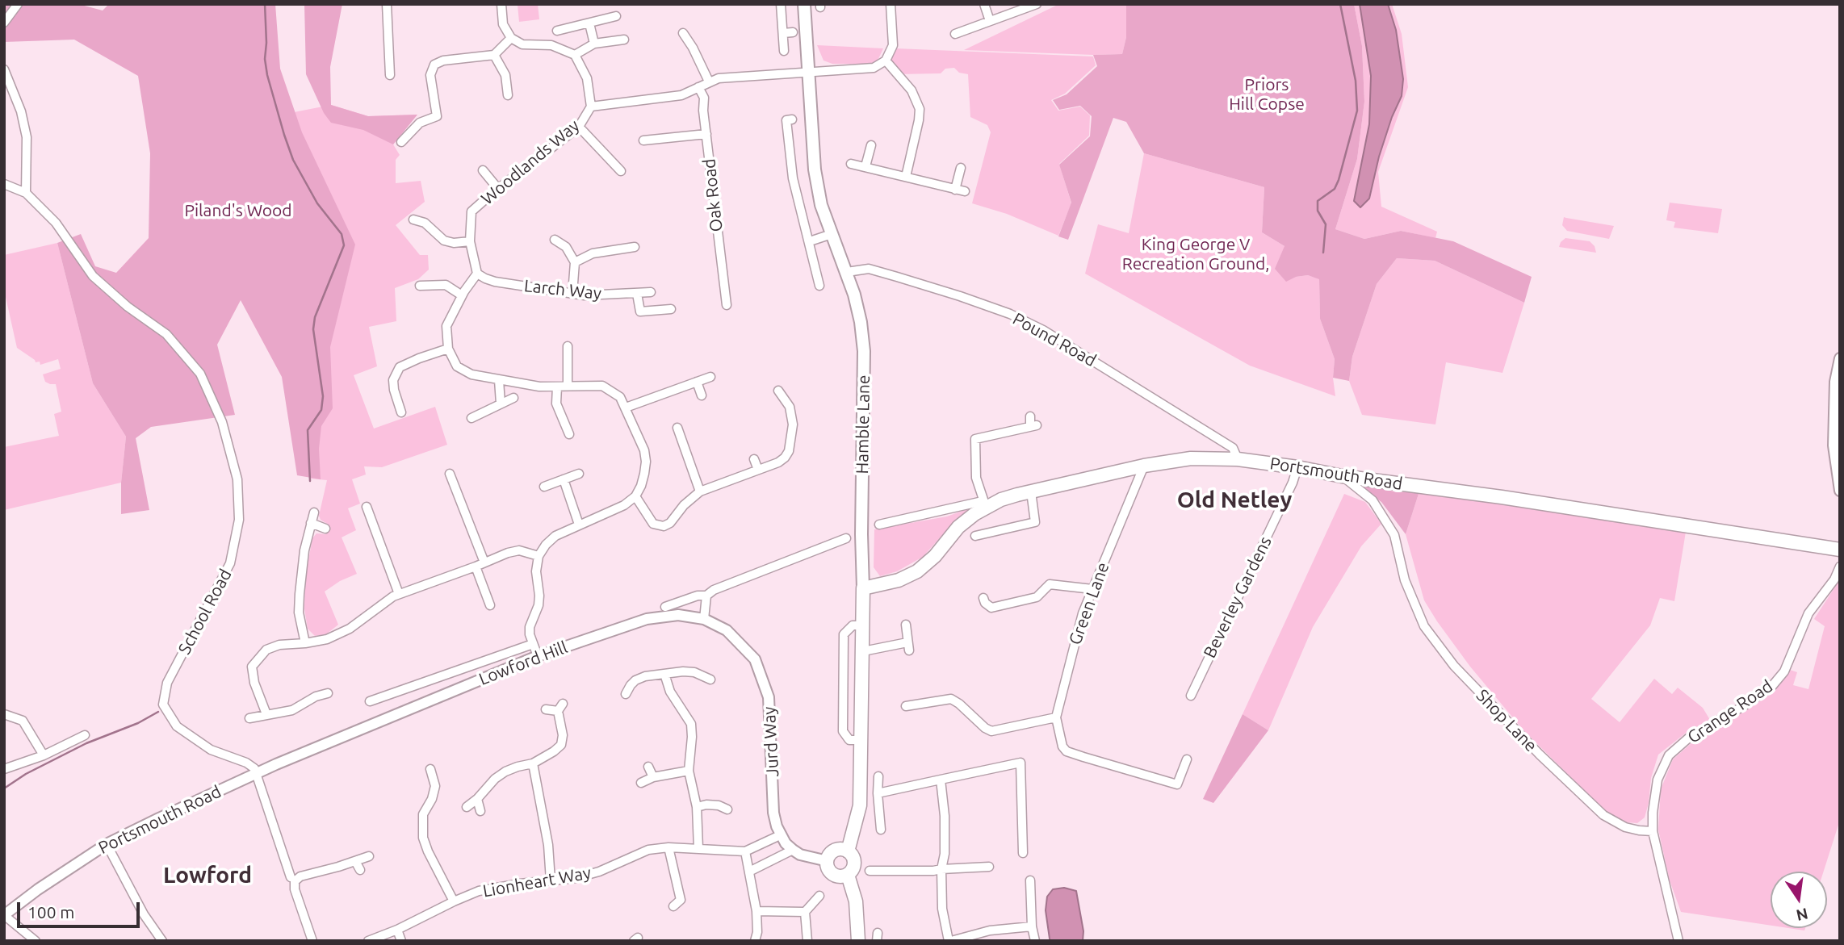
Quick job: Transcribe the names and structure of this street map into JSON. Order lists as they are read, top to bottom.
{
  "streets": {
    "main road": ["Hamble Lane", "Portsmouth Road"],
    "street": [
      "Woodlands Way",
      "Oak Road",
      "Larch Way",
      "Pound Road",
      "Beverley Gardens",
      "Green Lane",
      "School Road",
      "Lowford Hill",
      "Grange Road",
      "Shop Lane",
      "Jurd Way",
      "Lionheart Way"
    ]
  },
  "crossings": [
    ["Woodlands Way", "Larch Way"],
    ["Pound Road", "Hamble Lane"],
    ["Pound Road", "Portsmouth Road"],
    ["Hamble Lane", "Portsmouth Road"],
    ["Hamble Lane", "Jurd Way"],
    ["Portsmouth Road", "Beverley Gardens"],
    ["Portsmouth Road", "Green Lane"],
    ["Portsmouth Road", "School Road"],
    ["Portsmouth Road", "Lowford Hill"],
    ["Portsmouth Road", "Shop Lane"],
    ["Lowford Hill", "Jurd Way"],
    ["Grange Road", "Shop Lane"],
    ["Jurd Way", "Lionheart Way"]
  ],
  "districts": ["Old Netley", "Lowford"],
  "parks": ["Priors Hill Copse", "Piland's Wood", "King George V Recreation Ground,"],
  "scale_bar": "100 m",
  "north": "bottom"
}
